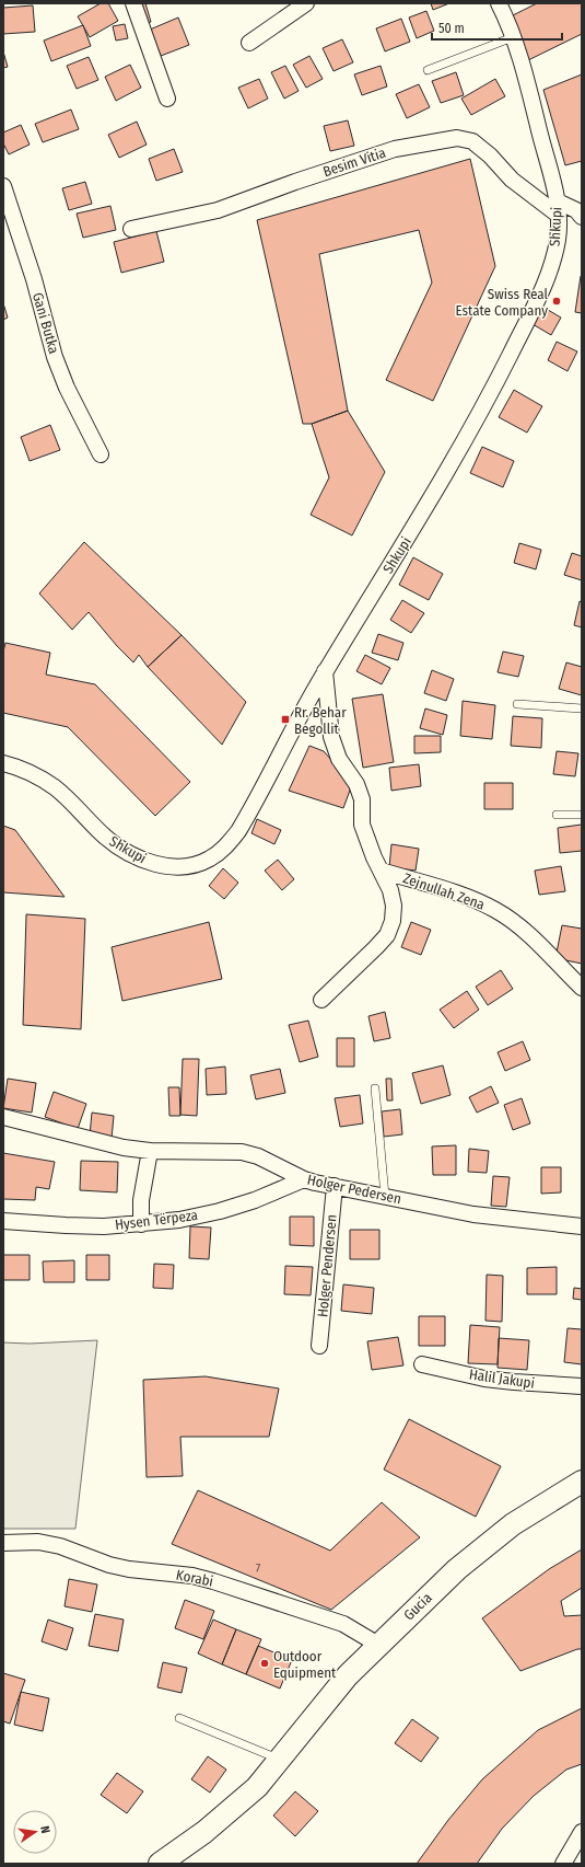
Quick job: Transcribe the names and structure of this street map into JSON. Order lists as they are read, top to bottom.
{
  "streets": {
    "street": [
      "Besim Vitia",
      "Shkupi",
      "Gani Butka",
      "Zejnullah Zena",
      "Holger Pedersen",
      "Hysen Tërpeza",
      "Holger Pendersen",
      "Halil Jakupi",
      "Korabi",
      "Gucia"
    ]
  },
  "crossings": [
    ["Besim Vitia", "Shkupi"],
    ["Shkupi", "Zejnullah Zena"],
    ["Holger Pedersen", "Hysen Tërpeza"],
    ["Holger Pedersen", "Holger Pendersen"],
    ["Korabi", "Gucia"]
  ],
  "places": {
    "other": ["Swiss Real Estate Company", "Outdoor Equipment"],
    "transit": ["Rr. Behar Begollit"]
  },
  "house_numbers": ["7"],
  "scale_bar": "50 m",
  "north": "right"
}
